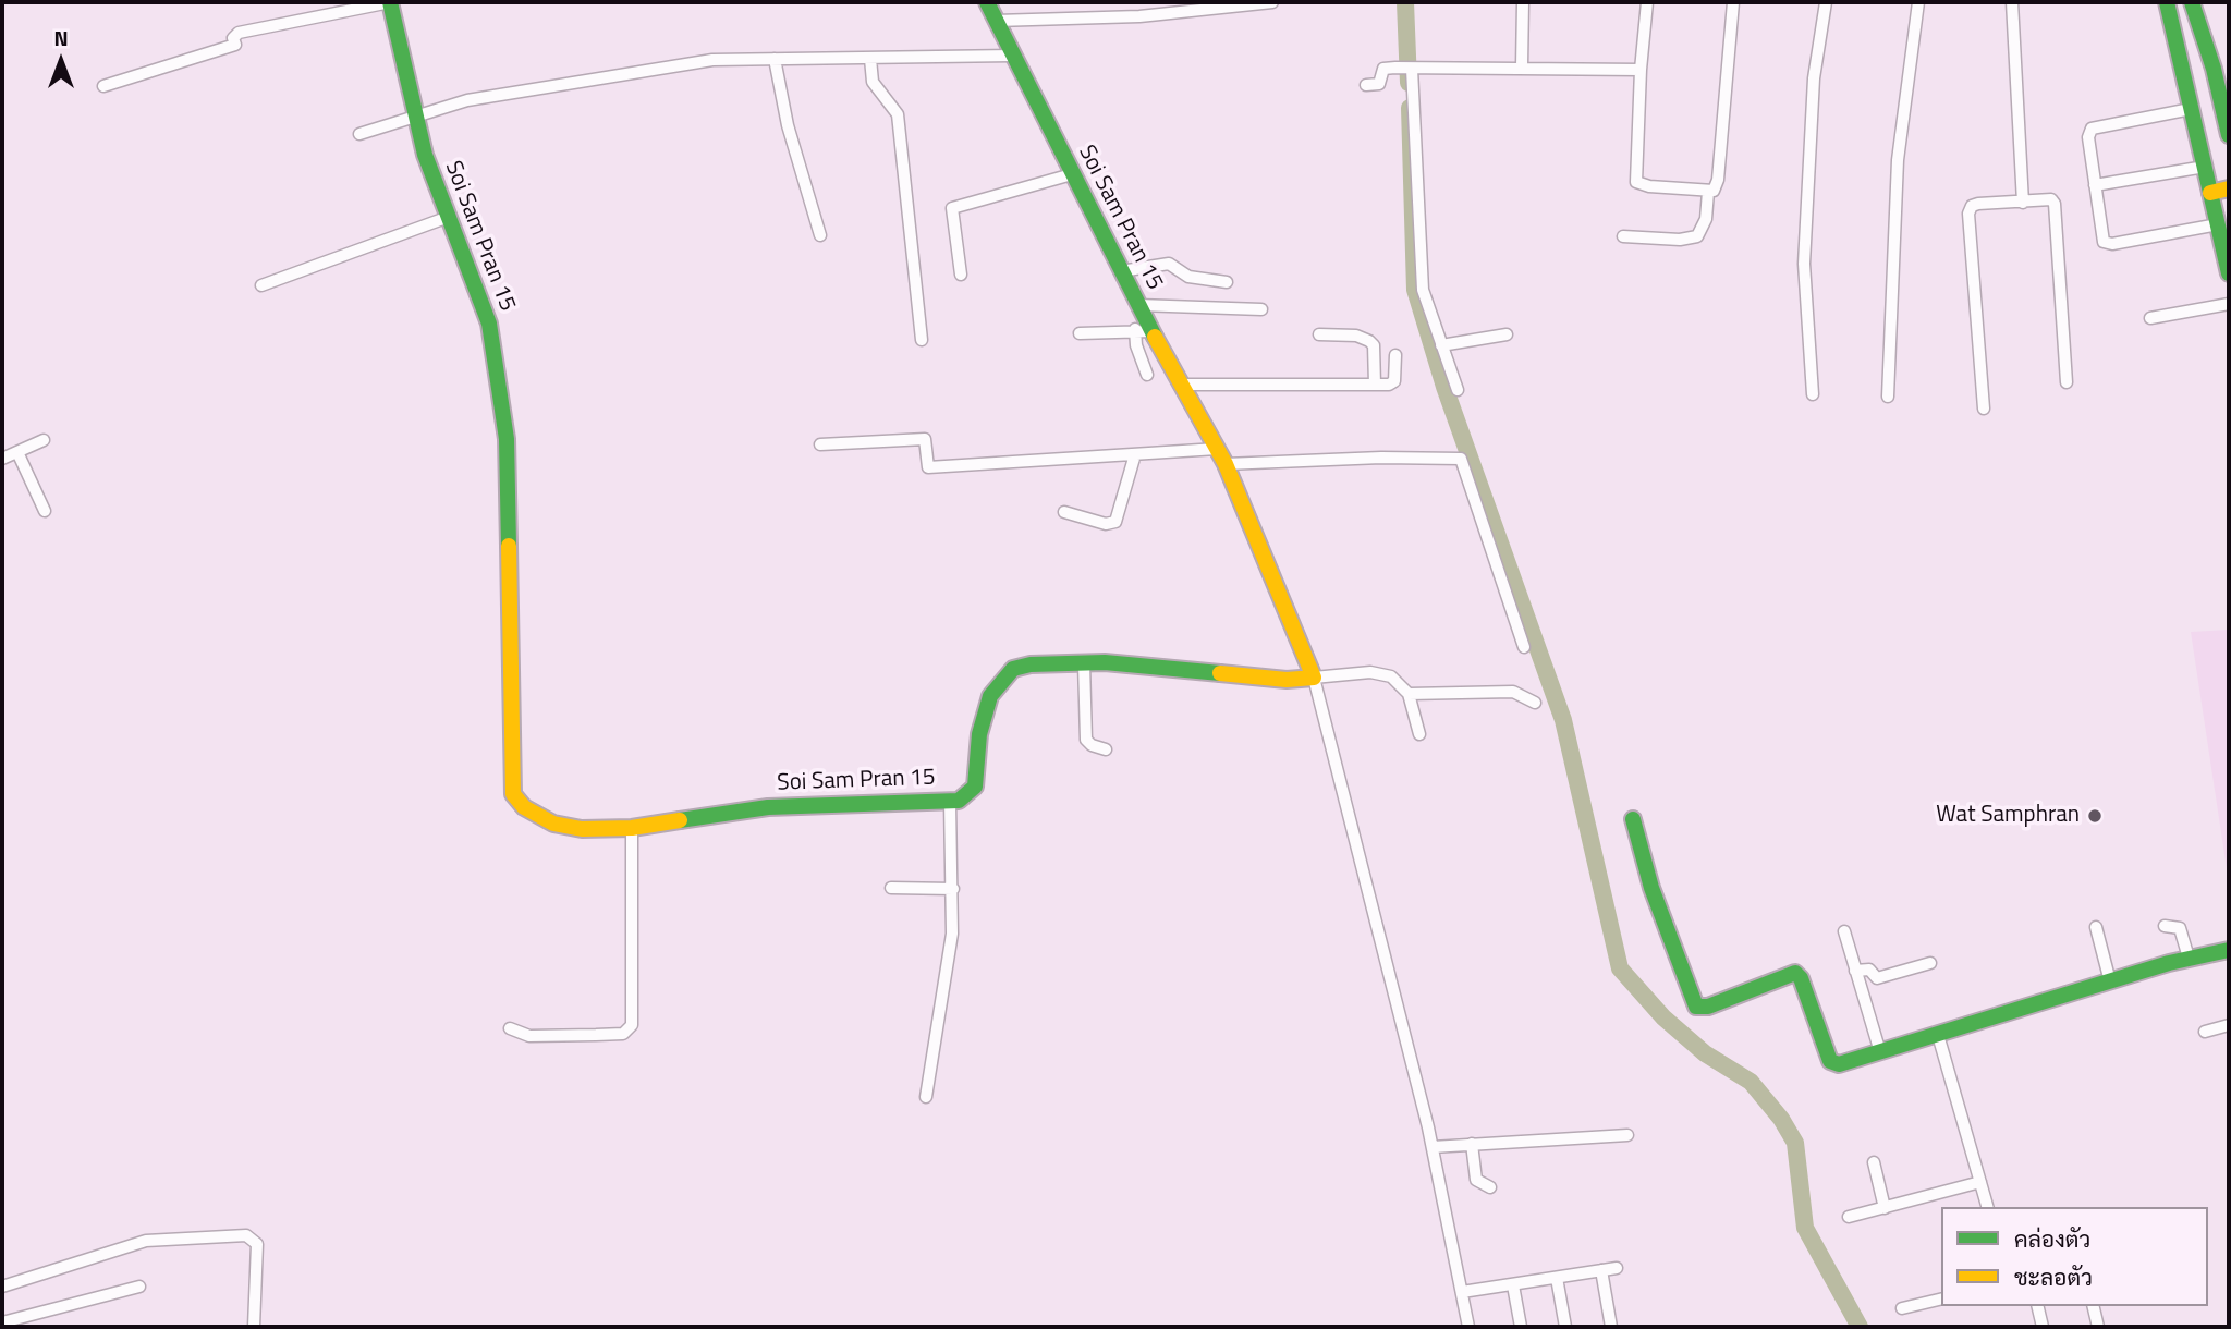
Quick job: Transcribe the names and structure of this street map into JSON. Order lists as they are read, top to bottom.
{
  "streets": {
    "street": ["Soi Sam Pran 15"]
  },
  "places": ["Wat Samphran"],
  "legend": ["คล่องตัว", "ชะลอตัว"],
  "north": "top"
}
